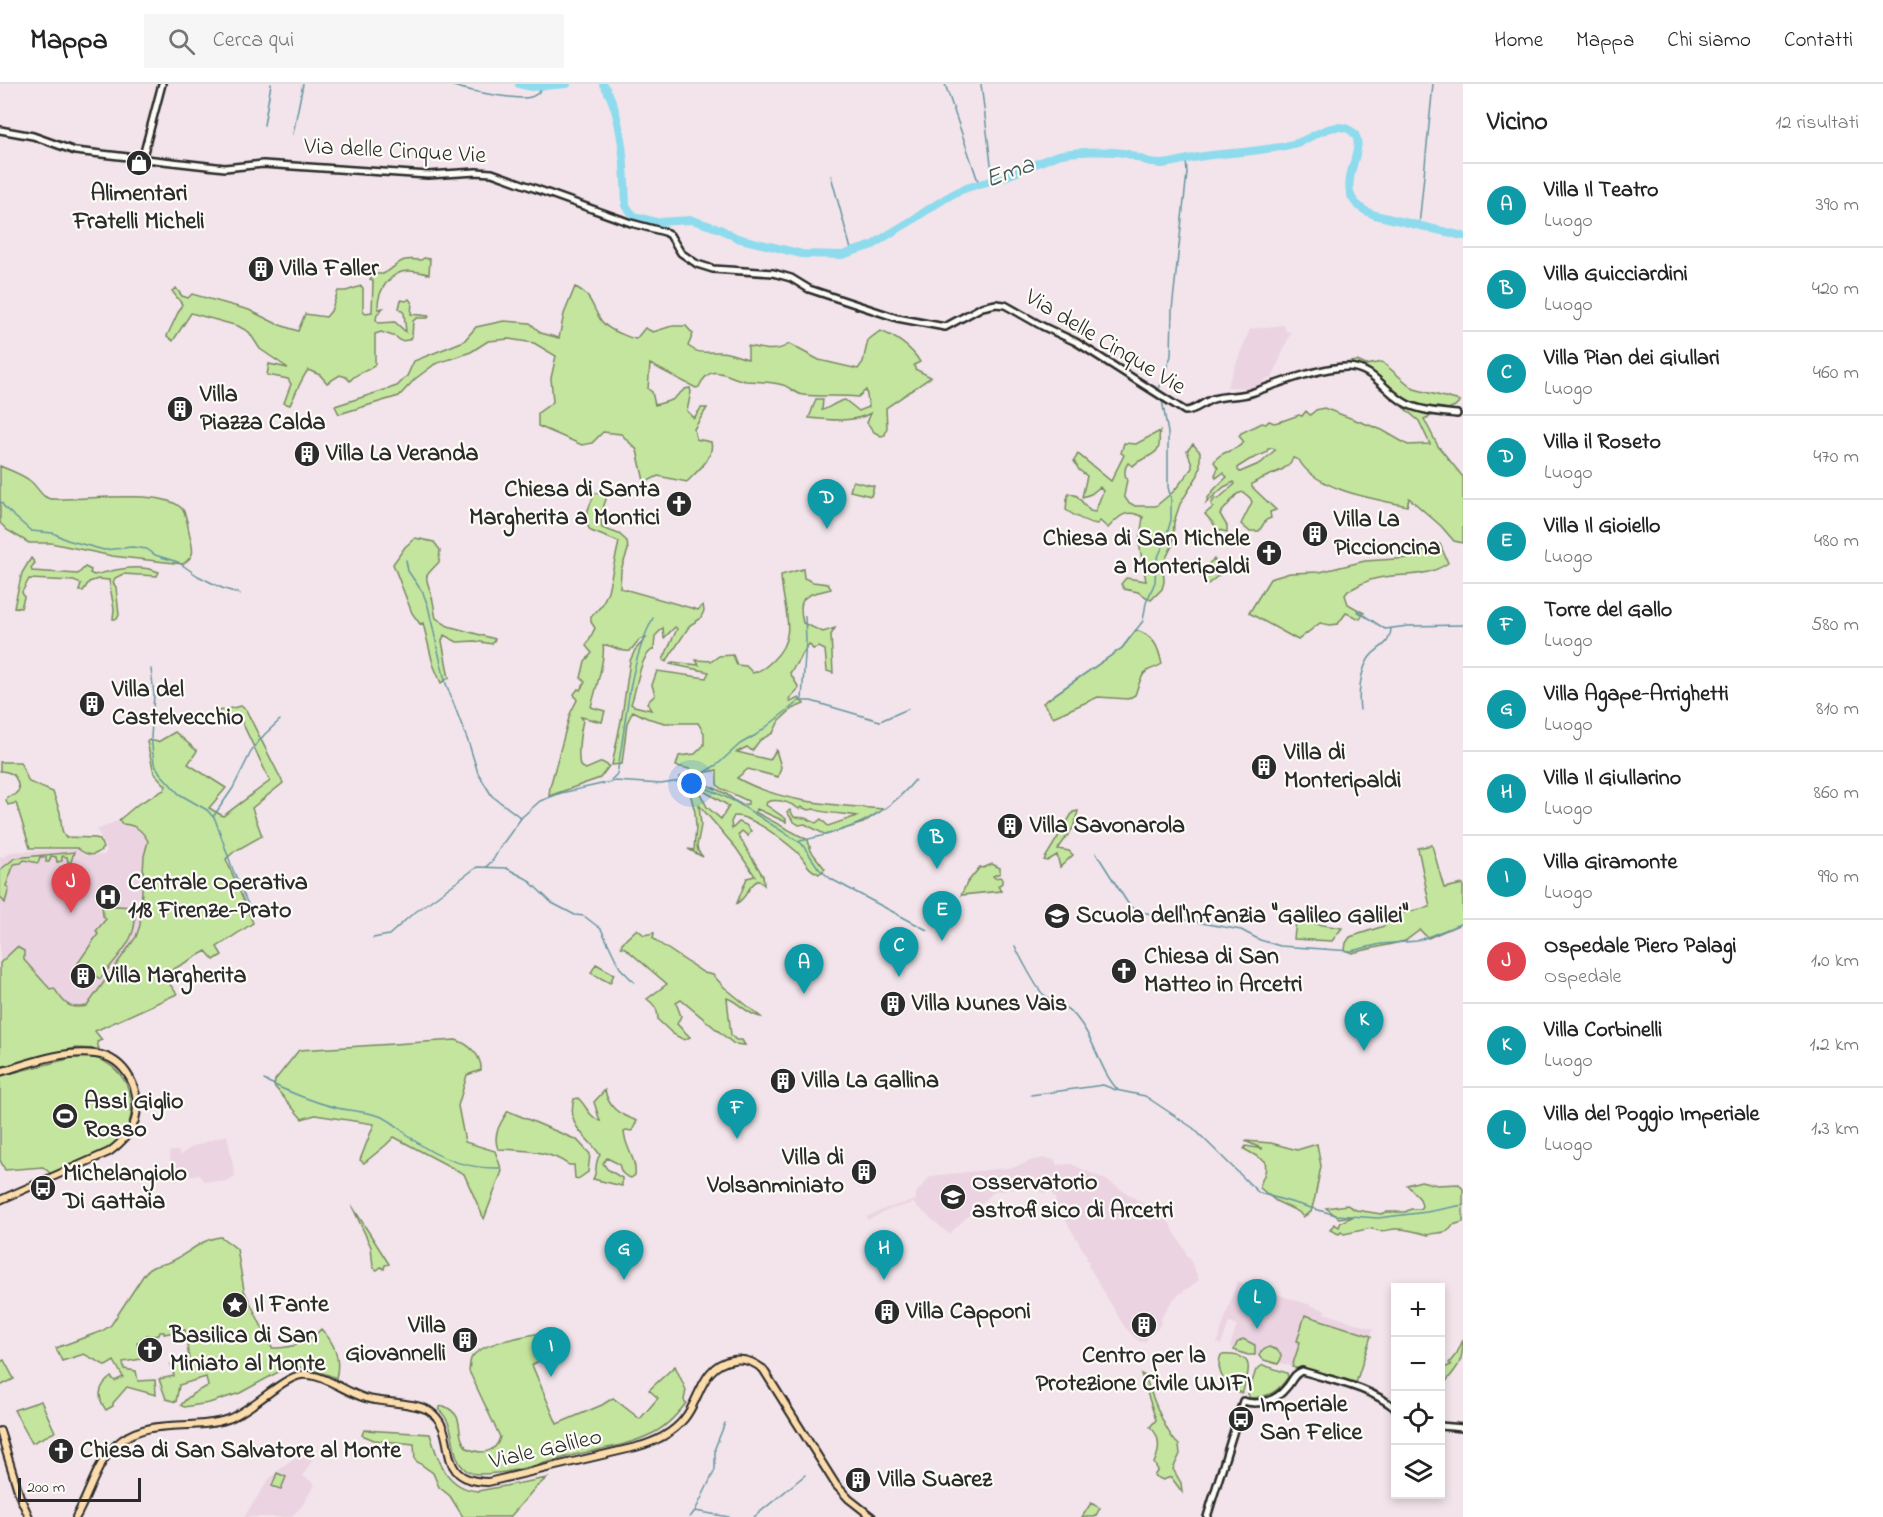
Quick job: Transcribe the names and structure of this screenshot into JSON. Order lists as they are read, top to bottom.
{
  "streets": {
    "main road": ["Viale Galileo"],
    "street": ["Via delle Cinque Vie"]
  },
  "water": ["Ema"],
  "places": {
    "shop": ["Alimentari Fratelli Micheli"],
    "building": [
      "Villa Faller",
      "Villa Piazza Calda",
      "Villa La Veranda",
      "Villa La Piccioncina",
      "Villa del Castelvecchio",
      "Villa di Monteripaldi",
      "Villa Savonarola",
      "Villa Margherita",
      "Villa Nunes Vais",
      "Villa La Gallina",
      "Villa di Volsanminiato",
      "Villa Capponi",
      "Centro per la Protezione Civile UNIFI",
      "Villa Giovannelli",
      "Villa Suarez"
    ],
    "church": [
      "Chiesa di Santa Margherita a Montici",
      "Chiesa di San Michele a Monteripaldi",
      "Chiesa di San Matteo in Arcetri",
      "Basilica di San Miniato al Monte",
      "Chiesa di San Salvatore al Monte"
    ],
    "hospital": ["Centrale Operativa 118 Firenze-Prato"],
    "school or university": ["Scuola dell'Infanzia \"Galileo Galilei\"", "Osservatorio astrofisico di Arcetri"],
    "sports": ["Assi Giglio Rosso"],
    "bus stop": ["Michelangiolo Di Gattaia", "Imperiale San Felice"],
    "place": ["Il Fante"]
  },
  "scale_bar": "200 m",
  "page": {
    "header": "Mappa",
    "search": "Cerca qui",
    "nav": [
      "Home",
      "Mappa",
      "Chi siamo",
      "Contatti"
    ],
    "heading": ["Vicino", "12 risultati"],
    "list": [
      {
        "mark": "A",
        "name": "Villa Il Teatro",
        "note": "Luogo",
        "value": "390 m"
      },
      {
        "mark": "B",
        "name": "Villa Guicciardini",
        "note": "Luogo",
        "value": "420 m"
      },
      {
        "mark": "C",
        "name": "Villa Pian dei Giullari",
        "note": "Luogo",
        "value": "460 m"
      },
      {
        "mark": "D",
        "name": "Villa il Roseto",
        "note": "Luogo",
        "value": "470 m"
      },
      {
        "mark": "E",
        "name": "Villa Il Gioiello",
        "note": "Luogo",
        "value": "480 m"
      },
      {
        "mark": "F",
        "name": "Torre del Gallo",
        "note": "Luogo",
        "value": "580 m"
      },
      {
        "mark": "G",
        "name": "Villa Agape-Arrighetti",
        "note": "Luogo",
        "value": "810 m"
      },
      {
        "mark": "H",
        "name": "Villa Il Giullarino",
        "note": "Luogo",
        "value": "860 m"
      },
      {
        "mark": "I",
        "name": "Villa Giramonte",
        "note": "Luogo",
        "value": "990 m"
      },
      {
        "mark": "J",
        "name": "Ospedale Piero Palagi",
        "note": "Ospedale",
        "value": "1.0 km"
      },
      {
        "mark": "K",
        "name": "Villa Corbinelli",
        "note": "Luogo",
        "value": "1.2 km"
      },
      {
        "mark": "L",
        "name": "Villa del Poggio Imperiale",
        "note": "Luogo",
        "value": "1.3 km"
      }
    ],
    "pins": [
      "D",
      "B",
      "J",
      "E",
      "C",
      "A",
      "K",
      "F",
      "G",
      "H",
      "L",
      "I"
    ],
    "map_buttons": ["+", "−"],
    "scale": "200 m"
  }
}
